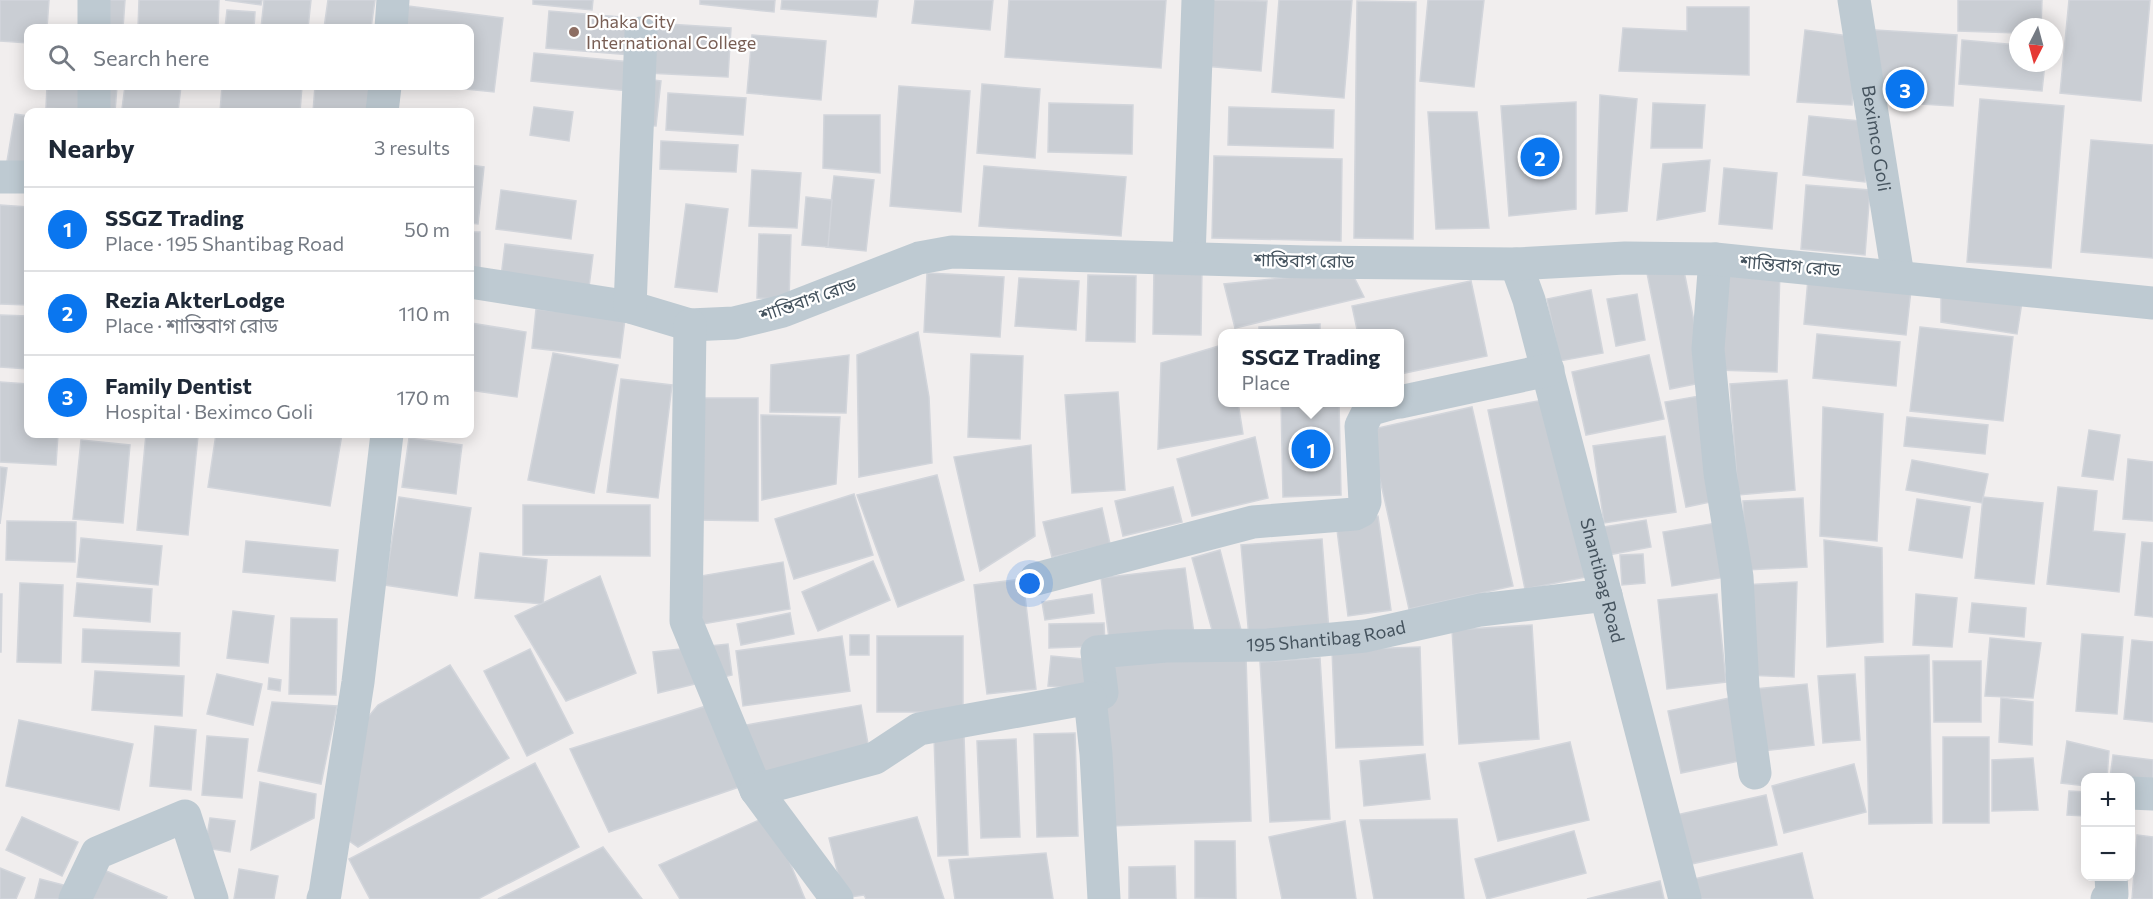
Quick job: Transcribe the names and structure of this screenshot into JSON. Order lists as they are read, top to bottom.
{
  "streets": {
    "street": [
      "Beximco Goli",
      "শান্তিবাগ রোড",
      "Shantibag Road",
      "195 Shantibag Road"
    ]
  },
  "crossings": [
    ["Beximco Goli", "শান্তিবাগ রোড"],
    ["শান্তিবাগ রোড", "Shantibag Road"],
    ["Shantibag Road", "195 Shantibag Road"]
  ],
  "places": ["Dhaka City International College"],
  "north": "bottom",
  "page": {
    "search": "Search here",
    "pins": ["3", "2", "1"],
    "heading": ["Nearby", "3 results"],
    "list": [
      {
        "mark": "1",
        "name": "SSGZ Trading",
        "note": "Place · 195 Shantibag Road",
        "value": "50 m"
      },
      {
        "mark": "2",
        "name": "Rezia AkterLodge",
        "note": "Place · শান্তিবাগ রোড",
        "value": "110 m"
      },
      {
        "mark": "3",
        "name": "Family Dentist",
        "note": "Hospital · Beximco Goli",
        "value": "170 m"
      }
    ],
    "popup": ["SSGZ Trading", "Place"],
    "map_buttons": ["+", "−"]
  }
}
